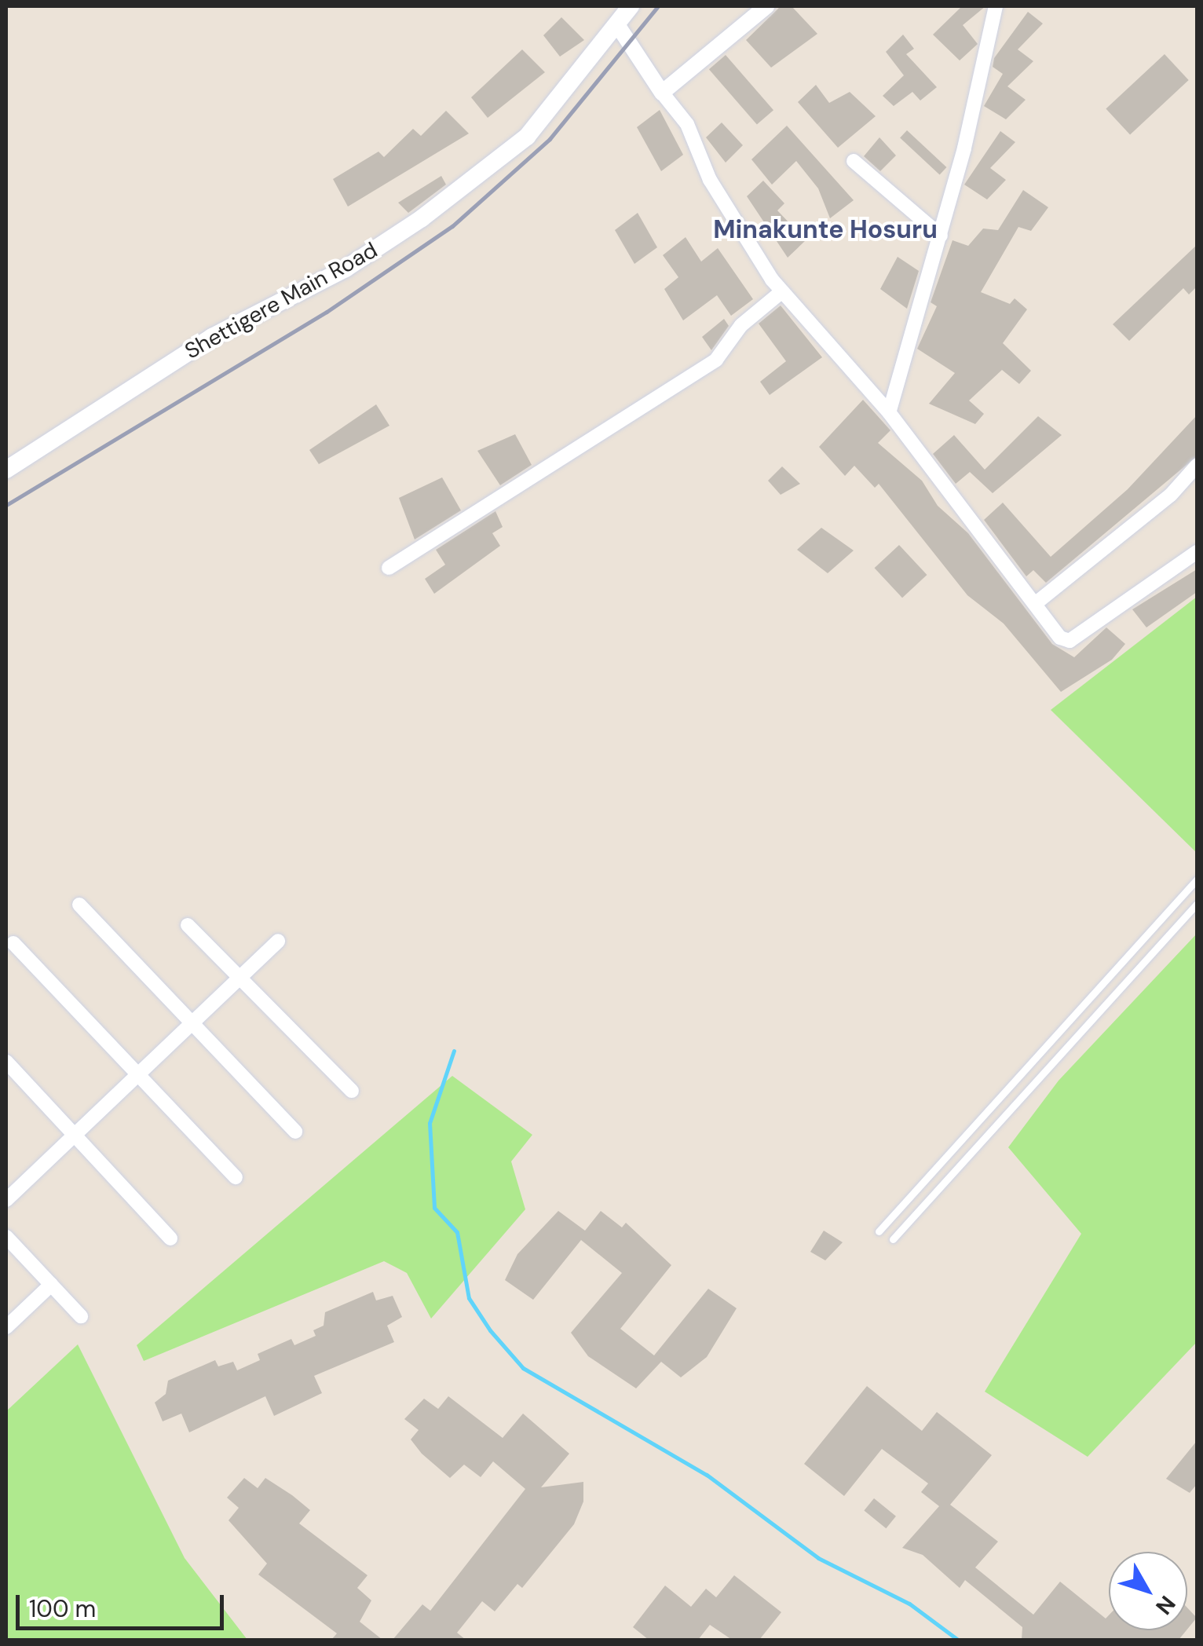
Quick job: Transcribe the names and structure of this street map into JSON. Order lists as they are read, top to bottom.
{
  "streets": {
    "main road": ["Shettigere Main Road"]
  },
  "districts": ["Minakunte Hosuru"],
  "scale_bar": "100 m",
  "north": "bottom right"
}
